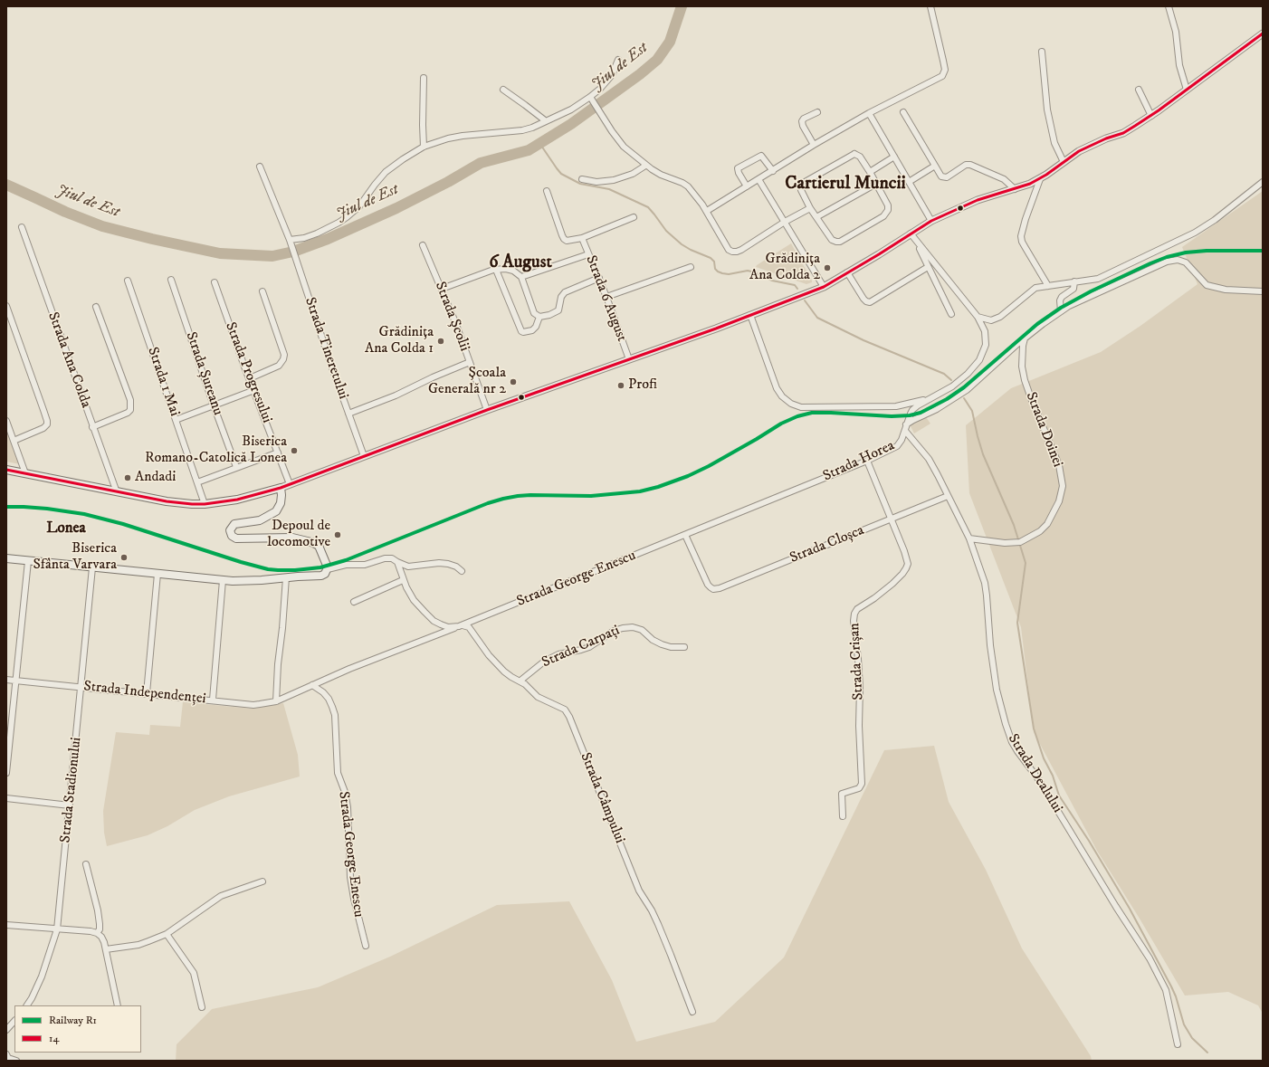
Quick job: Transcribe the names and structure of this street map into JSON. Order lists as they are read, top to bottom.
{
  "streets": {
    "street": [
      "Strada 6 August",
      "Strada Școlii",
      "Strada Tineretului",
      "Strada Ana Colda",
      "Strada Progresului",
      "Strada Șureanu",
      "Strada 1 Mai",
      "Strada Doinei",
      "Strada Horea",
      "Strada Cloșca",
      "Strada George Enescu",
      "Strada Carpați",
      "Strada Crișan",
      "Strada Independenței",
      "Strada Dealului",
      "Strada Stadionului",
      "Strada Câmpului"
    ]
  },
  "crossings": [
    ["Strada Doinei", "Strada Dealului"],
    ["Strada Horea", "Strada Cloșca"],
    ["Strada Horea", "Strada George Enescu"],
    ["Strada Horea", "Strada Crișan"],
    ["Strada Horea", "Strada Dealului"],
    ["Strada Cloșca", "Strada George Enescu"],
    ["Strada Cloșca", "Strada Crișan"],
    ["Strada Cloșca", "Strada Dealului"],
    ["Strada George Enescu", "Strada Independenței"],
    ["Strada George Enescu", "Strada Câmpului"],
    ["Strada Carpați", "Strada Câmpului"],
    ["Strada Independenței", "Strada Stadionului"]
  ],
  "districts": ["Cartierul Muncii", "6 August", "Lonea"],
  "water": ["Jiul de Est"],
  "places": [
    "Grădinița Ana Colda 2",
    "Grădinița Ana Colda 1",
    "Școala Generală nr 2",
    "Profi",
    "Biserica Romano-Catolică Lonea",
    "Andadi",
    "Depoul de locomotive",
    "Biserica Sfânta Varvara"
  ],
  "lines": ["transit line 14", "rail line R1"],
  "legend": ["Railway R1", "14"]
}
